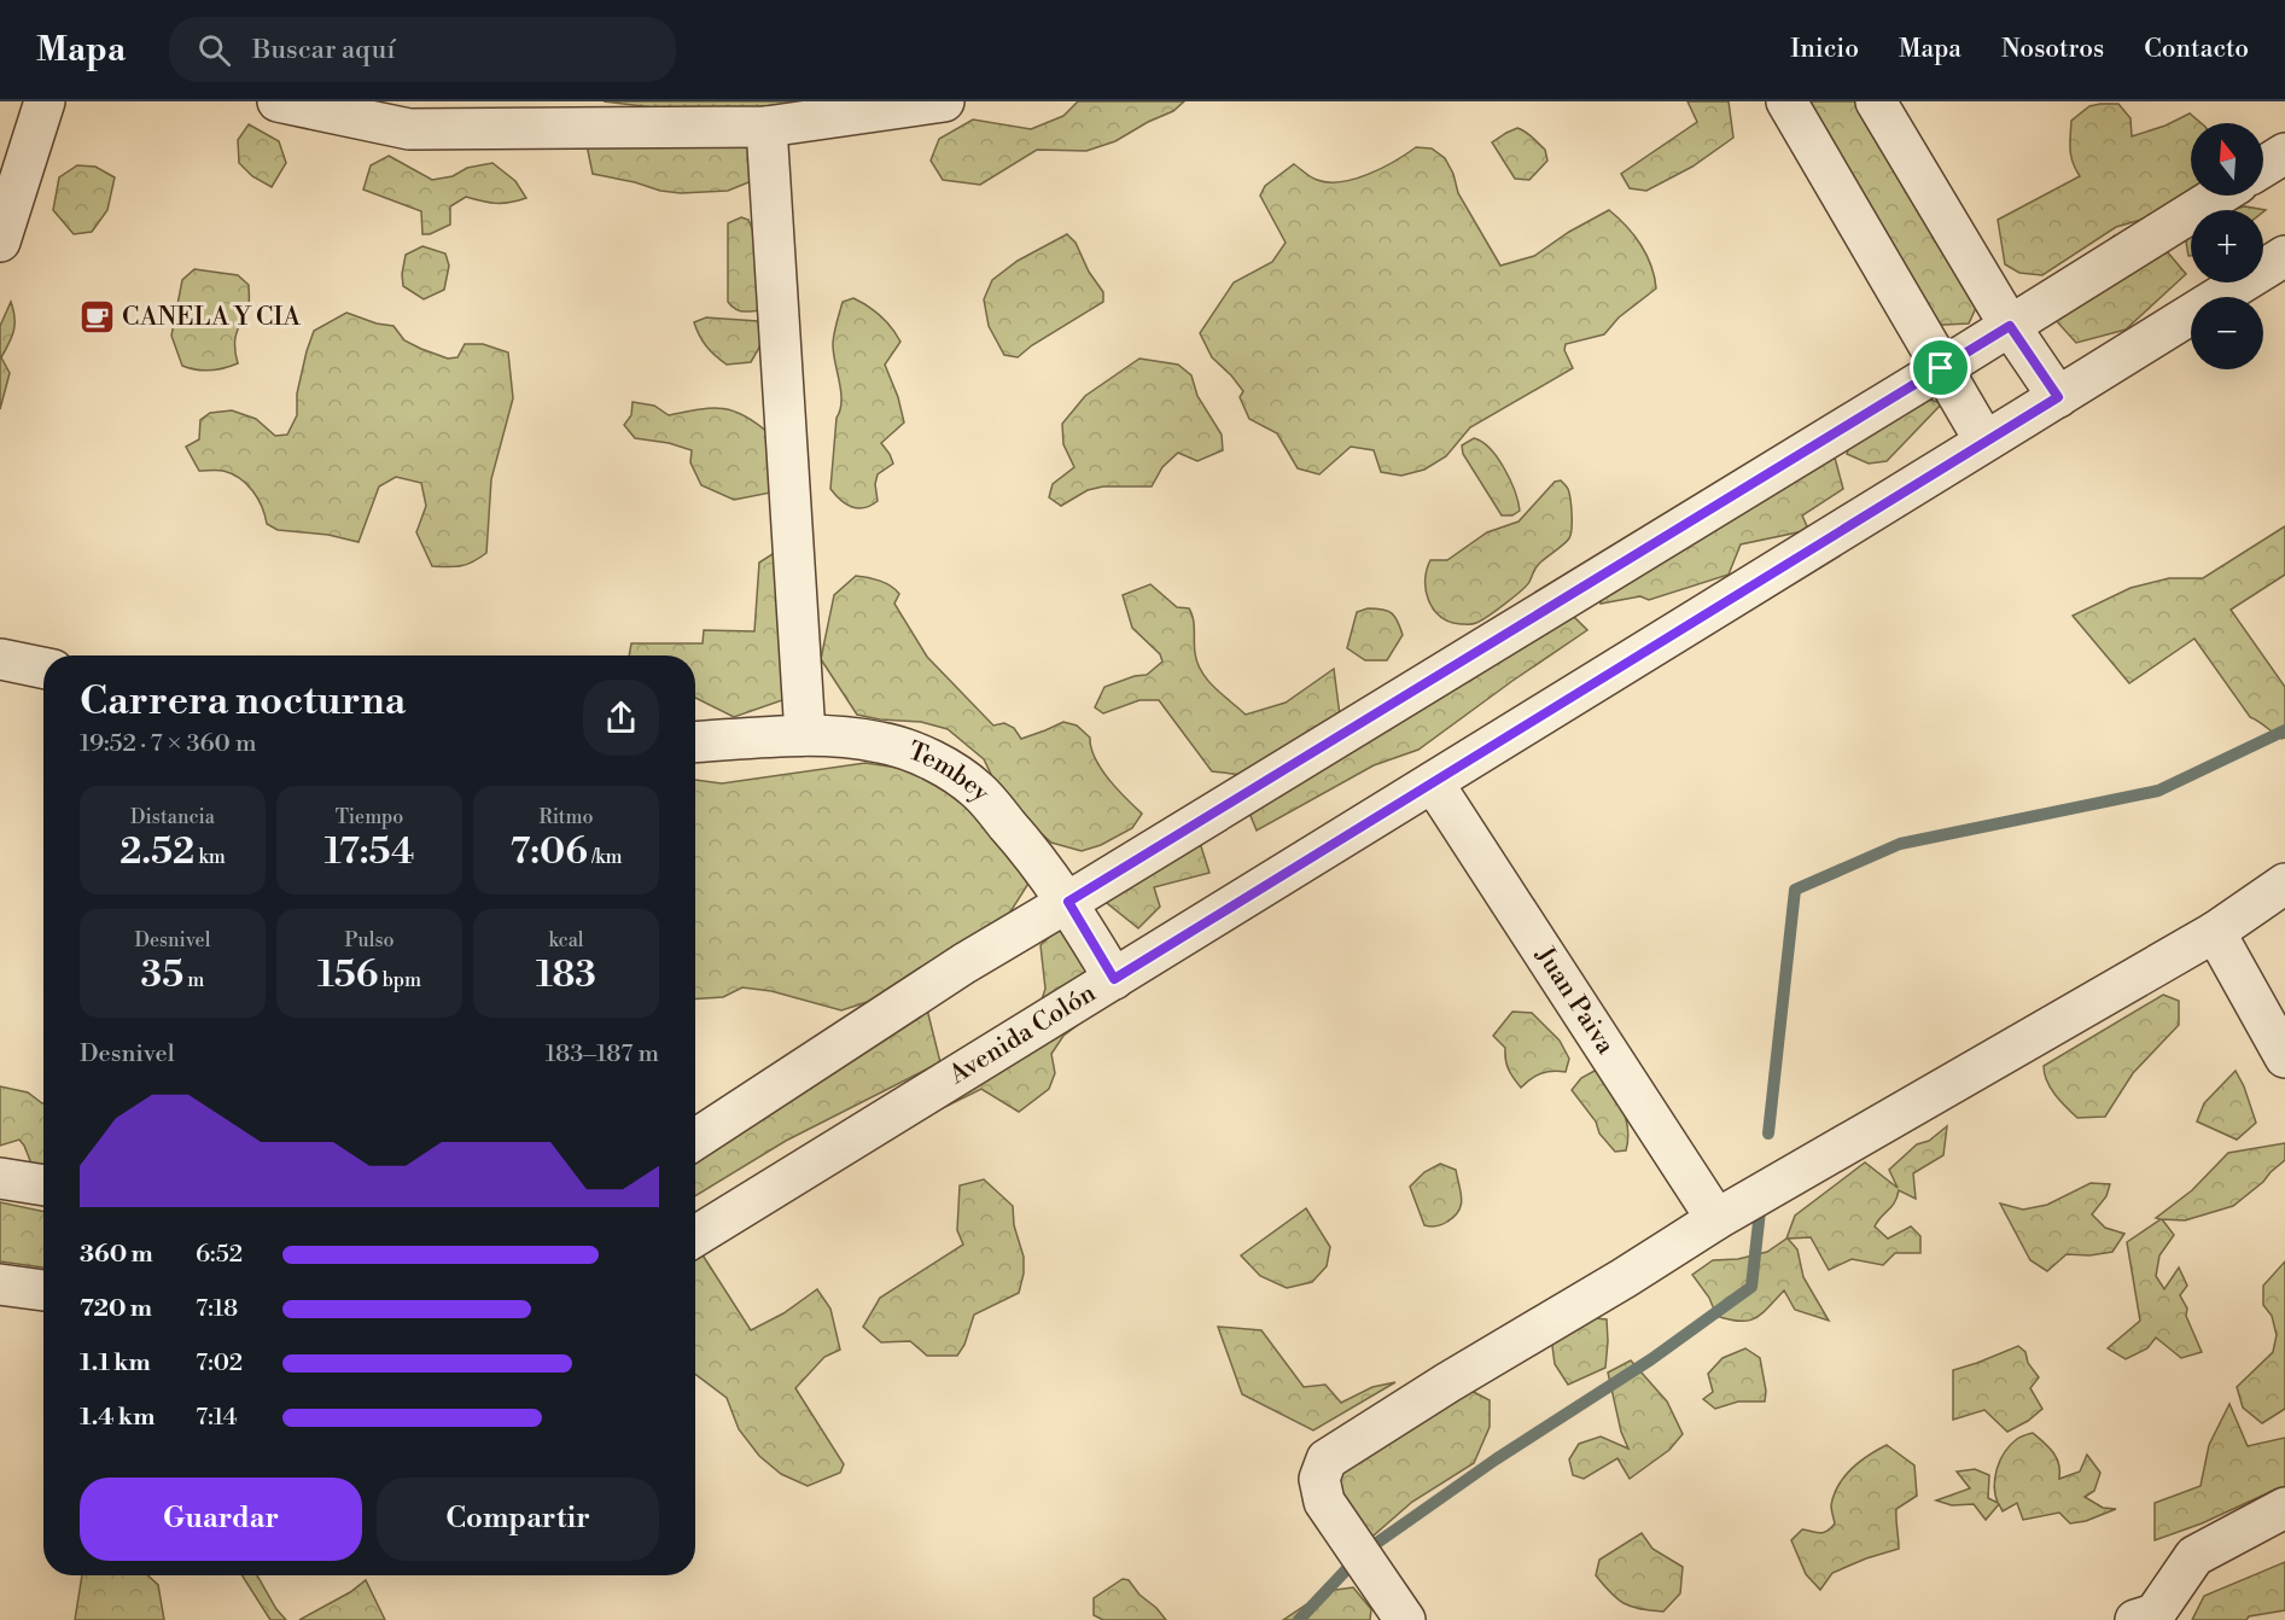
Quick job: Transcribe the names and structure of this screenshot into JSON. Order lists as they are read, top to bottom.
{
  "streets": {
    "street": ["Tembey", "Juan Paiva", "Avenida Colón"]
  },
  "crossings": [
    ["Tembey", "Avenida Colón"],
    ["Juan Paiva", "Avenida Colón"]
  ],
  "places": {
    "cafe": ["CANELA Y CIA"]
  },
  "north": "top",
  "page": {
    "header": "Mapa",
    "search": "Buscar aquí",
    "nav": [
      "Inicio",
      "Mapa",
      "Nosotros",
      "Contacto"
    ],
    "map_buttons": ["+", "−"],
    "heading": ["Carrera nocturna", "19:52 · 7 × 360 m"],
    "stats": [
      ["Distancia", "2.52 km"],
      ["Tiempo", "17:54"],
      ["Ritmo", "7:06 /km"],
      ["Desnivel", "35 m"],
      ["Pulso", "156 bpm"],
      ["kcal", "183"]
    ],
    "chart": ["Desnivel", "183–187 m"],
    "list": [
      {
        "name": "360 m",
        "note": "6:52"
      },
      {
        "name": "720 m",
        "note": "7:18"
      },
      {
        "name": "1.1 km",
        "note": "7:02"
      },
      {
        "name": "1.4 km",
        "note": "7:14"
      }
    ],
    "buttons": ["Guardar", "Compartir"]
  }
}
